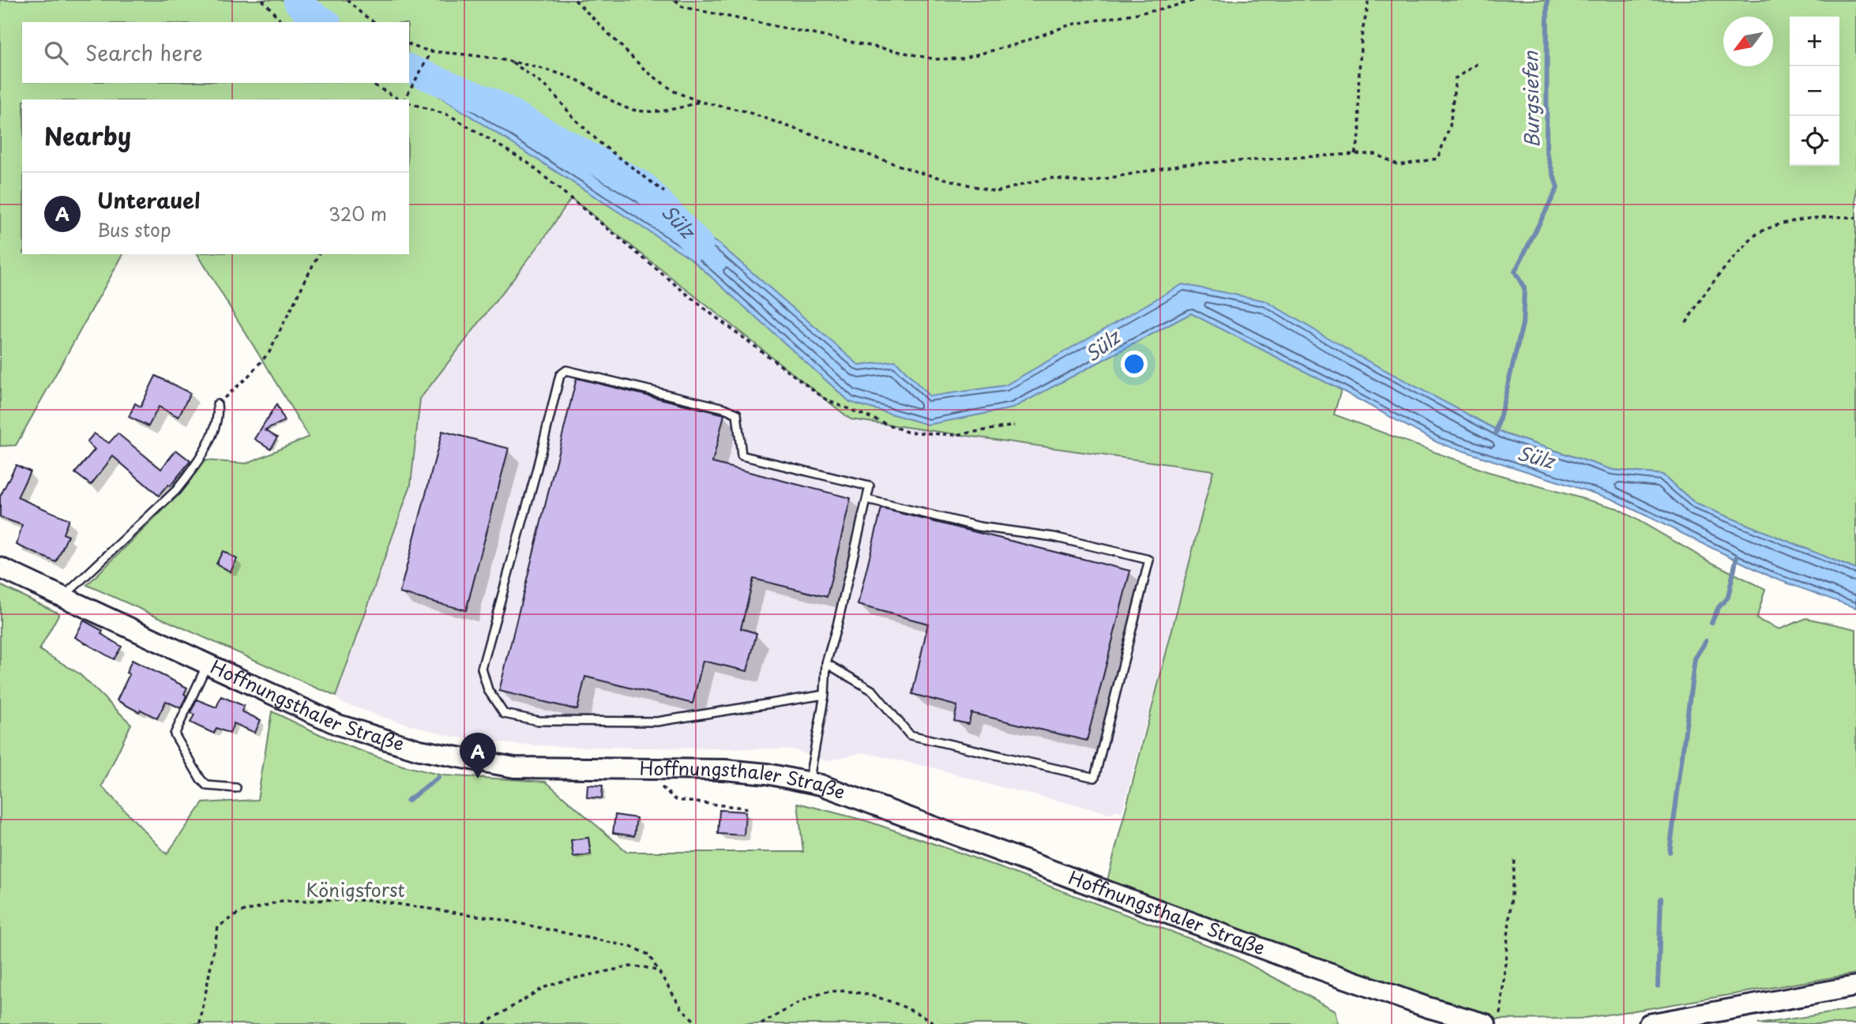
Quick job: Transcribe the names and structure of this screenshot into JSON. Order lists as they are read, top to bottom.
{
  "streets": {
    "main road": ["Hoffnungsthaler Straße"]
  },
  "water": ["Burgsiefen", "Sülz"],
  "parks": ["Königsforst"],
  "north": "bottom left",
  "page": {
    "map_buttons": ["+", "−"],
    "search": "Search here",
    "heading": "Nearby",
    "list": [
      {
        "mark": "A",
        "name": "Unterauel",
        "note": "Bus stop",
        "value": "320 m"
      }
    ],
    "pins": "A"
  }
}
